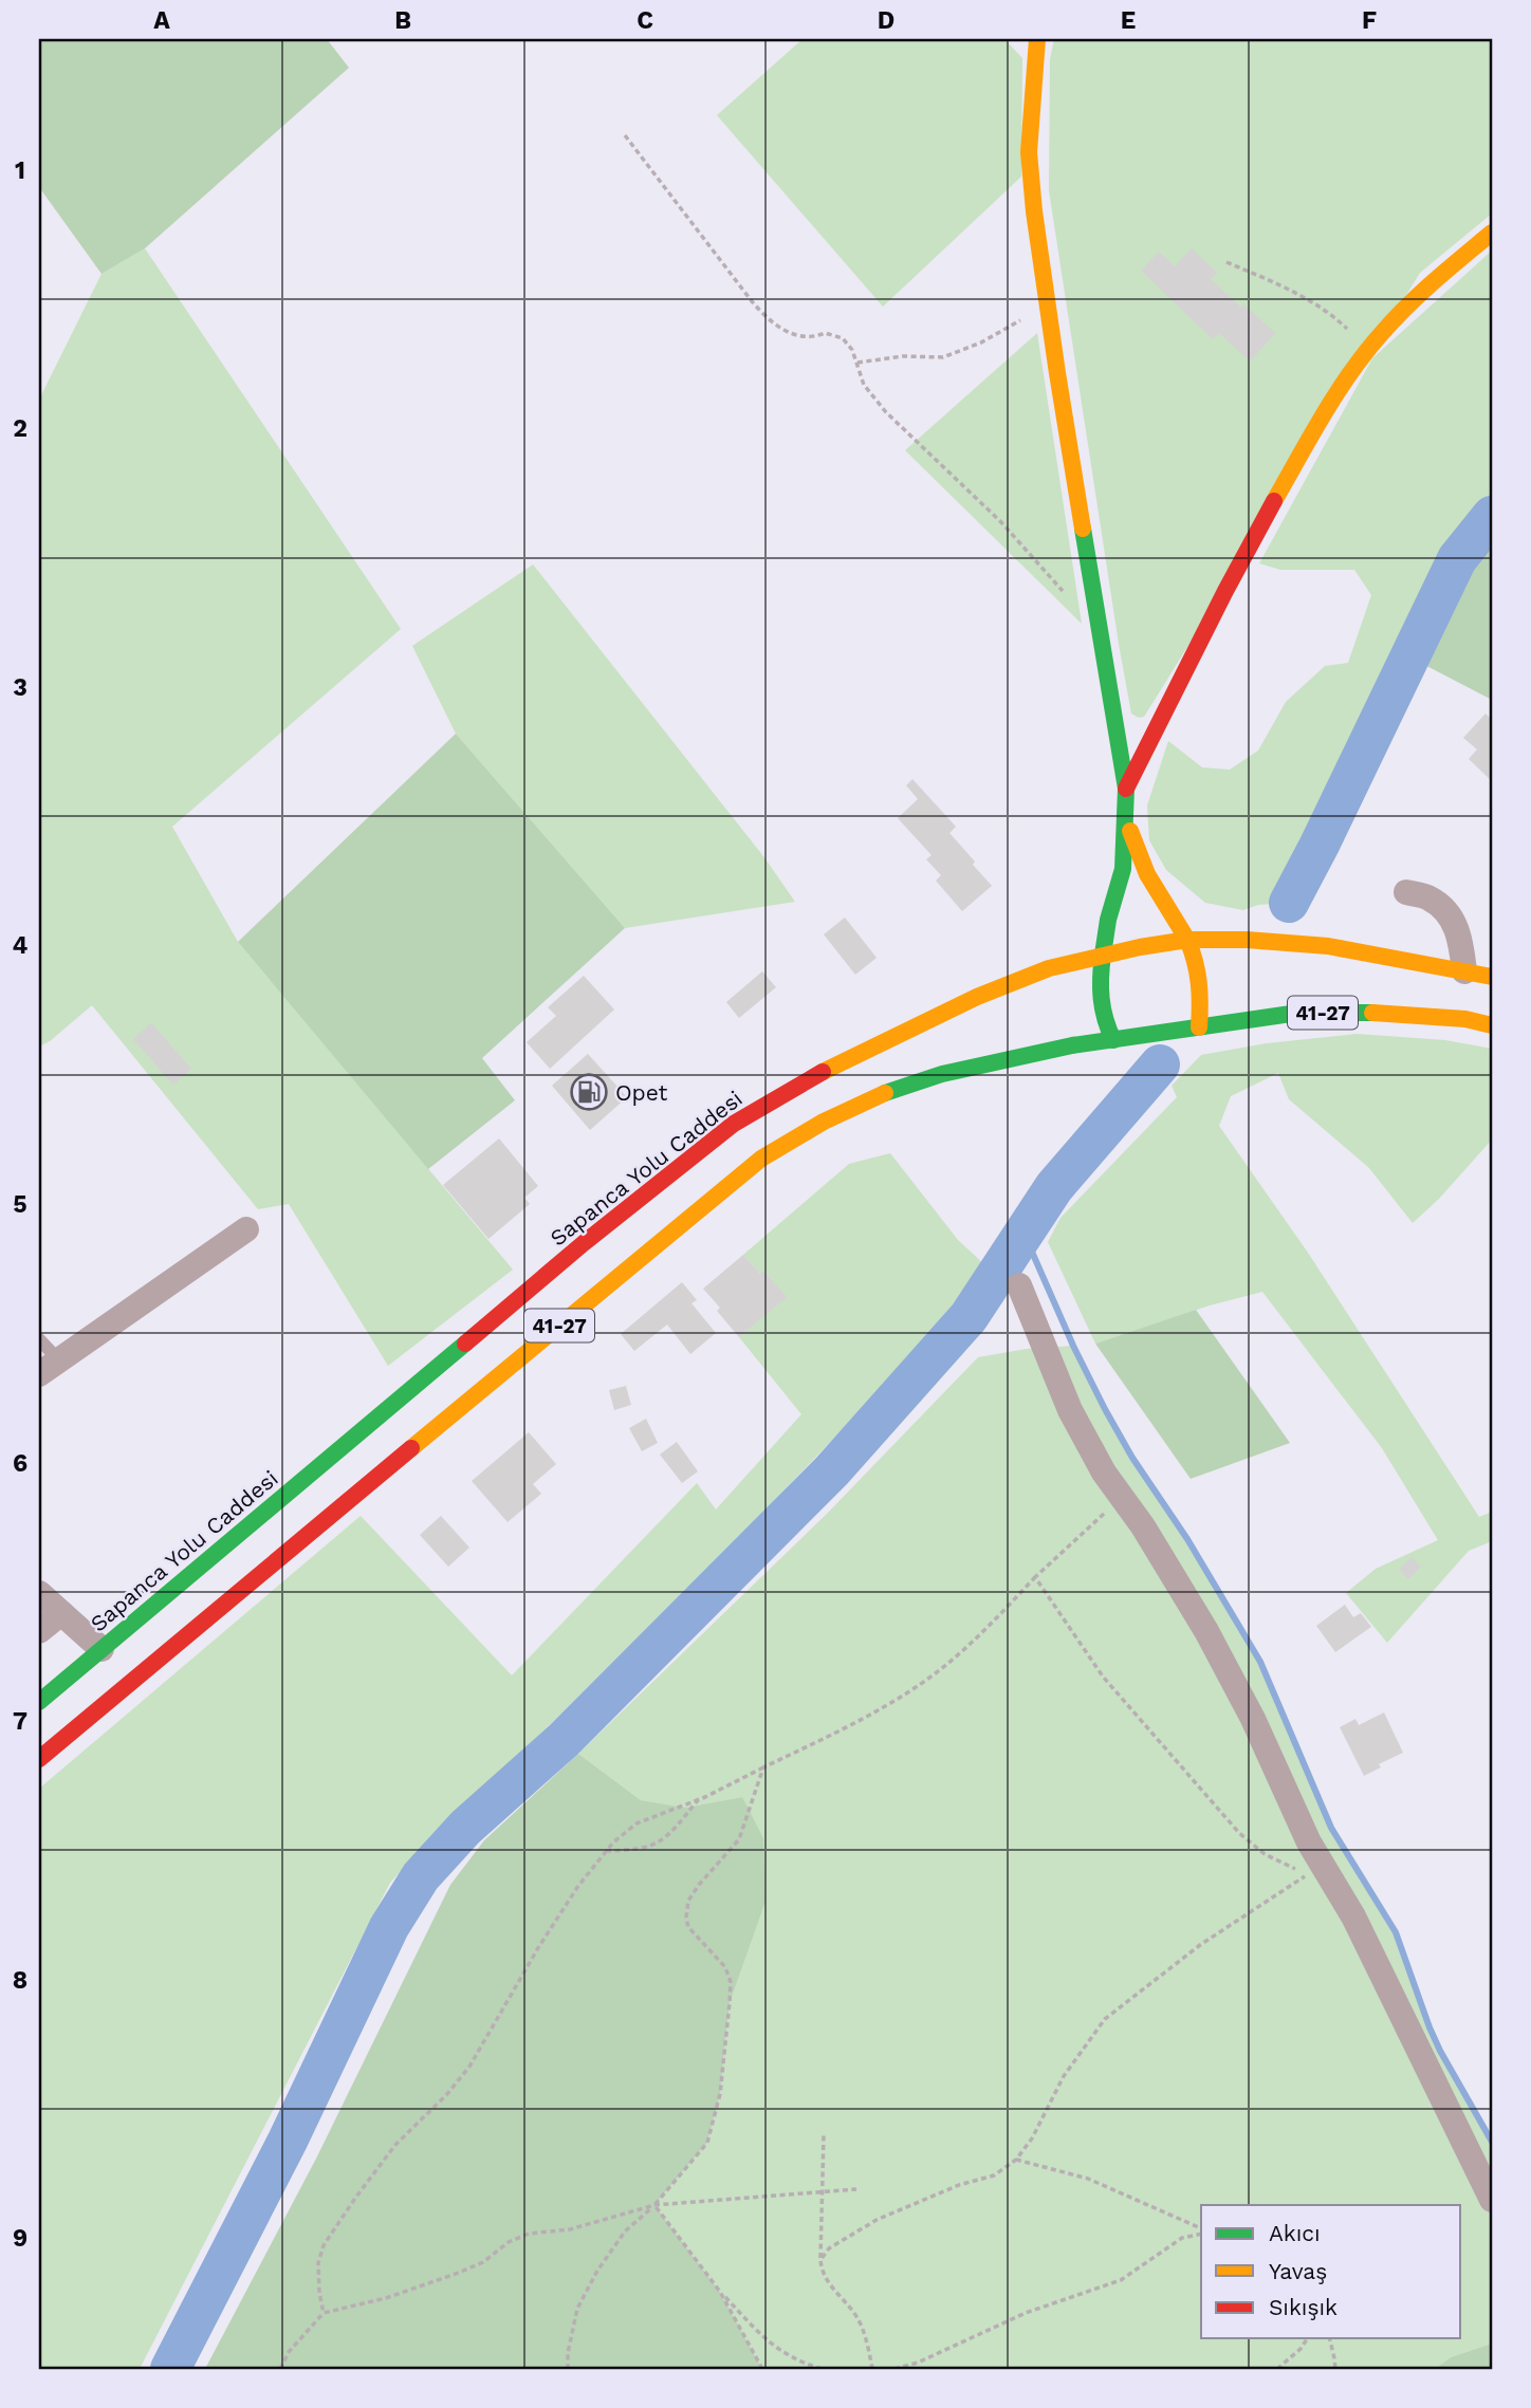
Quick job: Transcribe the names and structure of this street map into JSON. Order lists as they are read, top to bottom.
{
  "streets": {
    "main road": ["41-27", "Sapanca Yolu Caddesi"]
  },
  "places": {
    "fuel station": ["Opet"]
  },
  "legend": ["Akıcı", "Yavaş", "Sıkışık"],
  "grid": {
    "columns": [
      "A",
      "B",
      "C",
      "D",
      "E",
      "F"
    ],
    "rows": [
      "1",
      "2",
      "3",
      "4",
      "5",
      "6",
      "7",
      "8",
      "9"
    ]
  }
}
